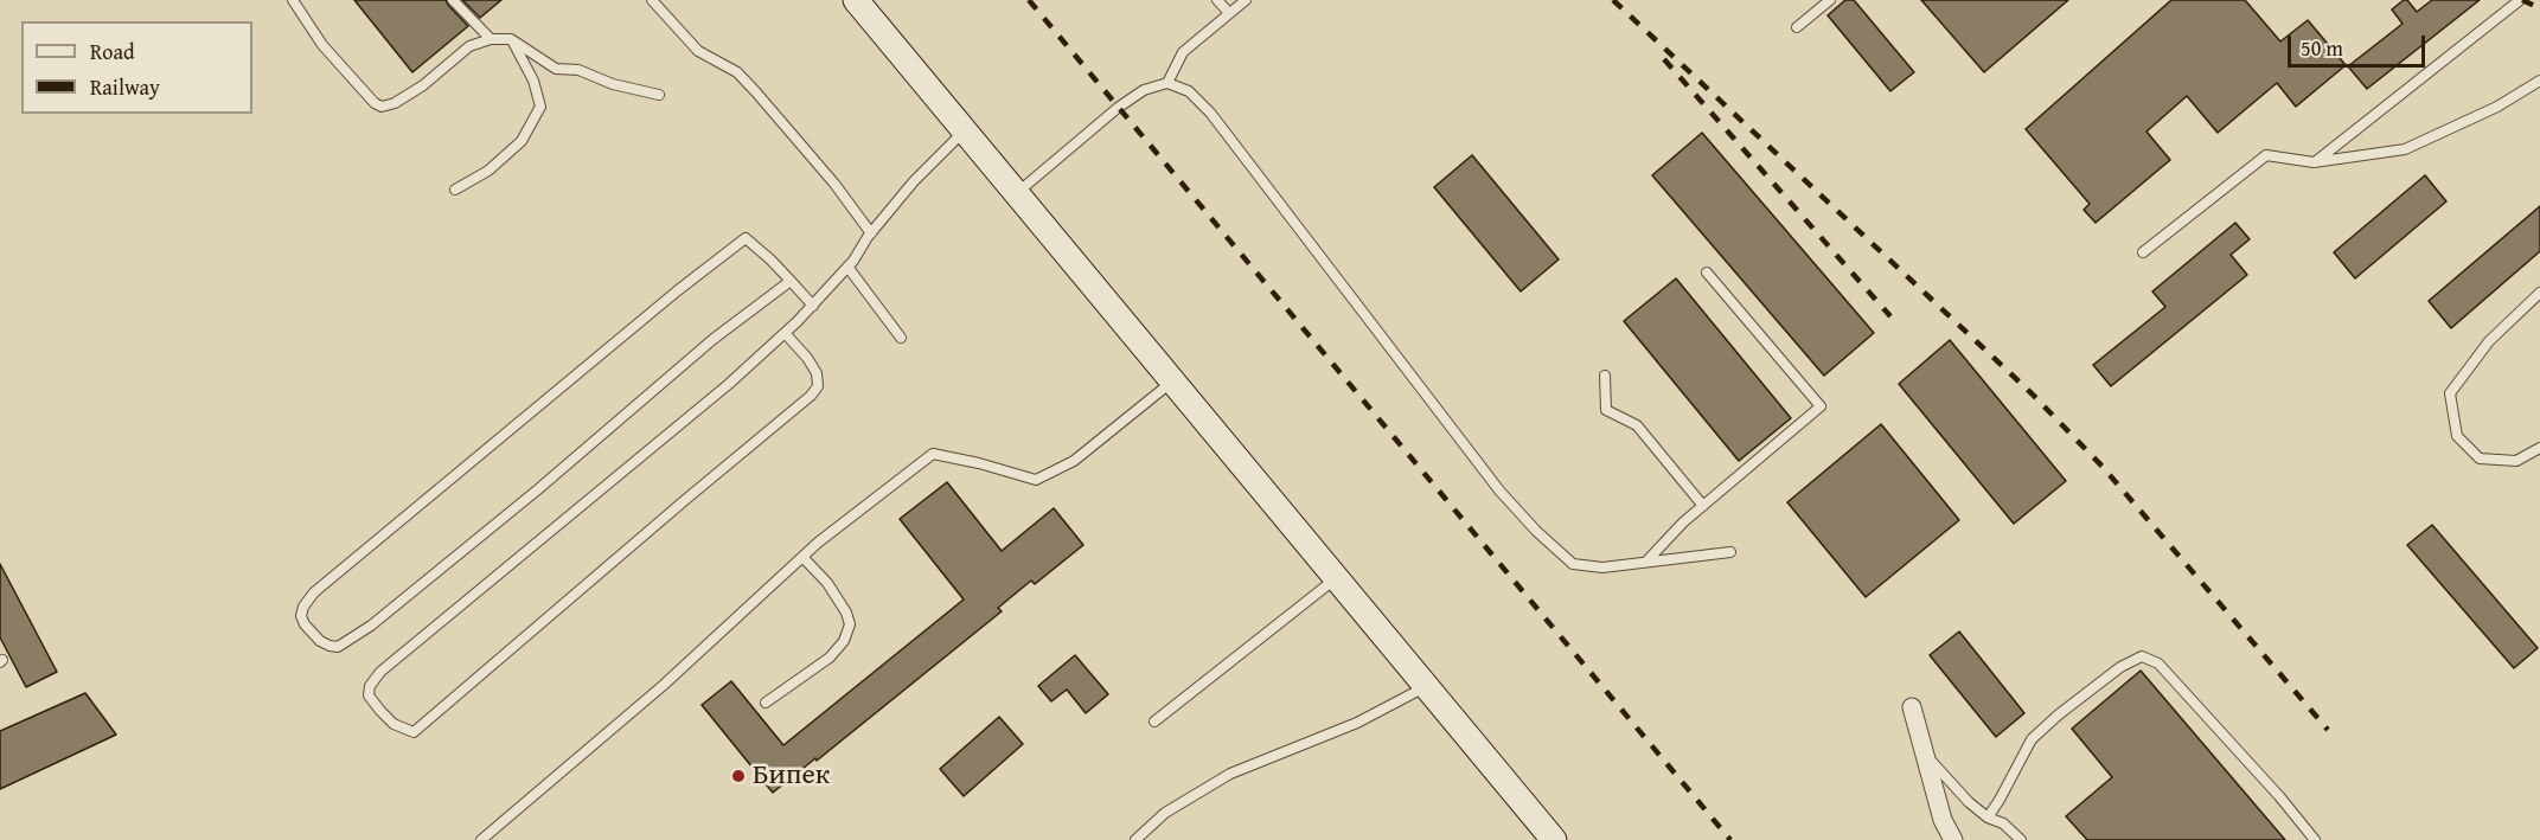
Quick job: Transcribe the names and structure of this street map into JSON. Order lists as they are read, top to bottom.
{
  "places": ["Бипек"],
  "legend": ["Road", "Railway"],
  "scale_bar": "50 m"
}
